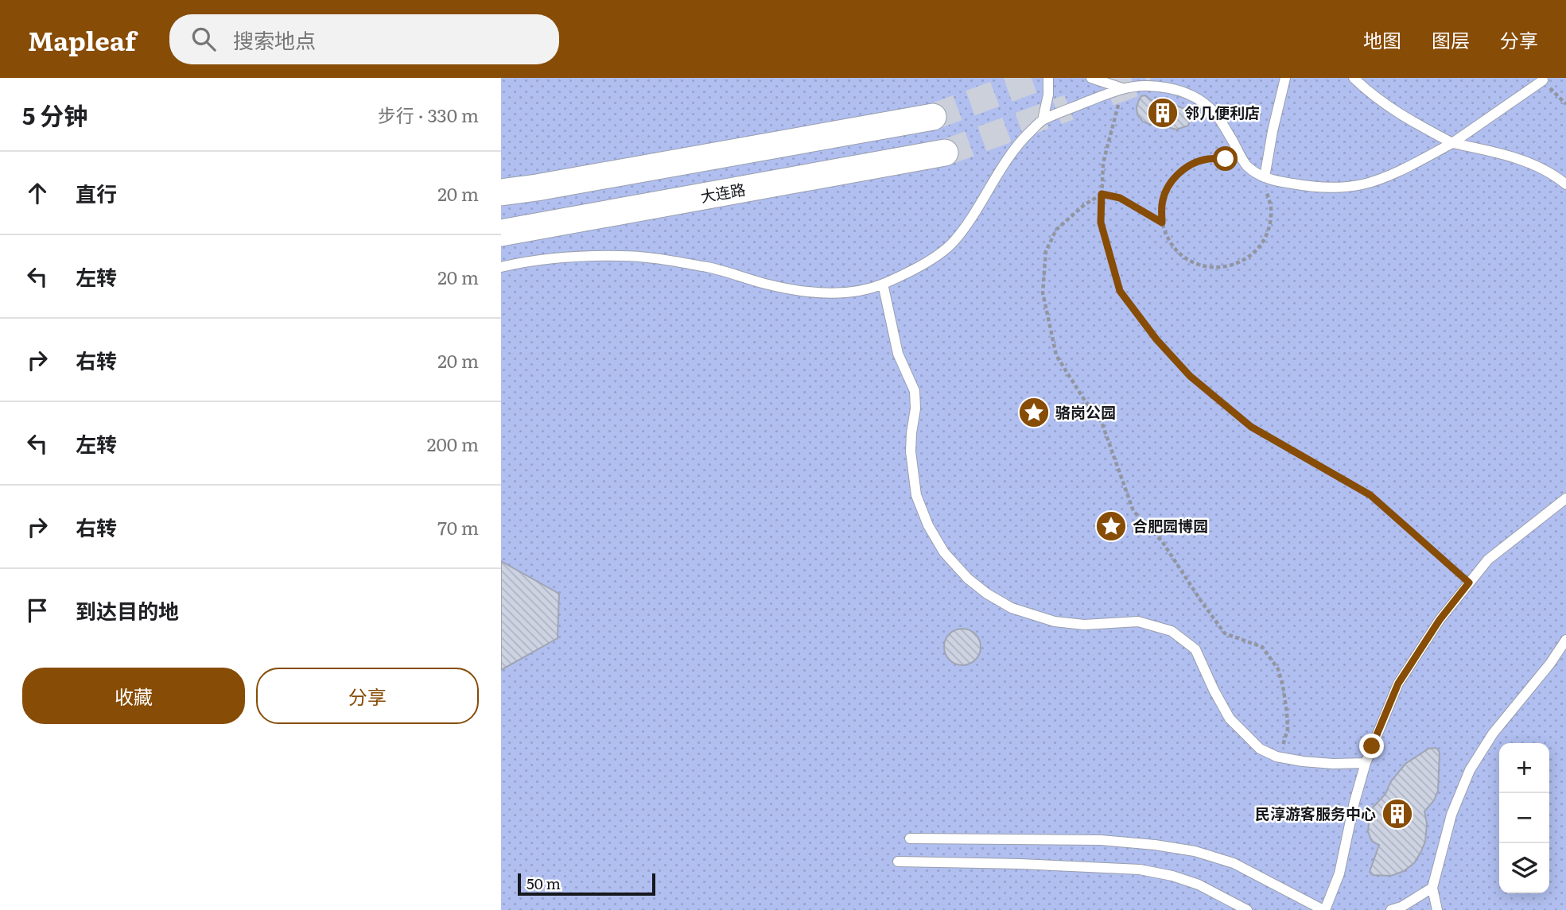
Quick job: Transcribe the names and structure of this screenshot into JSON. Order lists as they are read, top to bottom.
{
  "streets": {
    "main road": ["大连路"]
  },
  "places": {
    "building": ["邻几便利店", "民淳游客服务中心"],
    "place": ["骆岗公园", "合肥园博园"]
  },
  "scale_bar": "50 m",
  "page": {
    "header": "Mapleaf",
    "search": "搜索地点",
    "nav": ["地图", "图层", "分享"],
    "heading": ["5 分钟", "步行 · 330 m"],
    "list": [
      ["直行", "20 m"],
      ["左转", "20 m"],
      ["右转", "20 m"],
      ["左转", "200 m"],
      ["右转", "70 m"],
      "到达目的地"
    ],
    "buttons": ["收藏", "分享"],
    "map_buttons": ["+", "−"],
    "scale": "50 m"
  }
}
